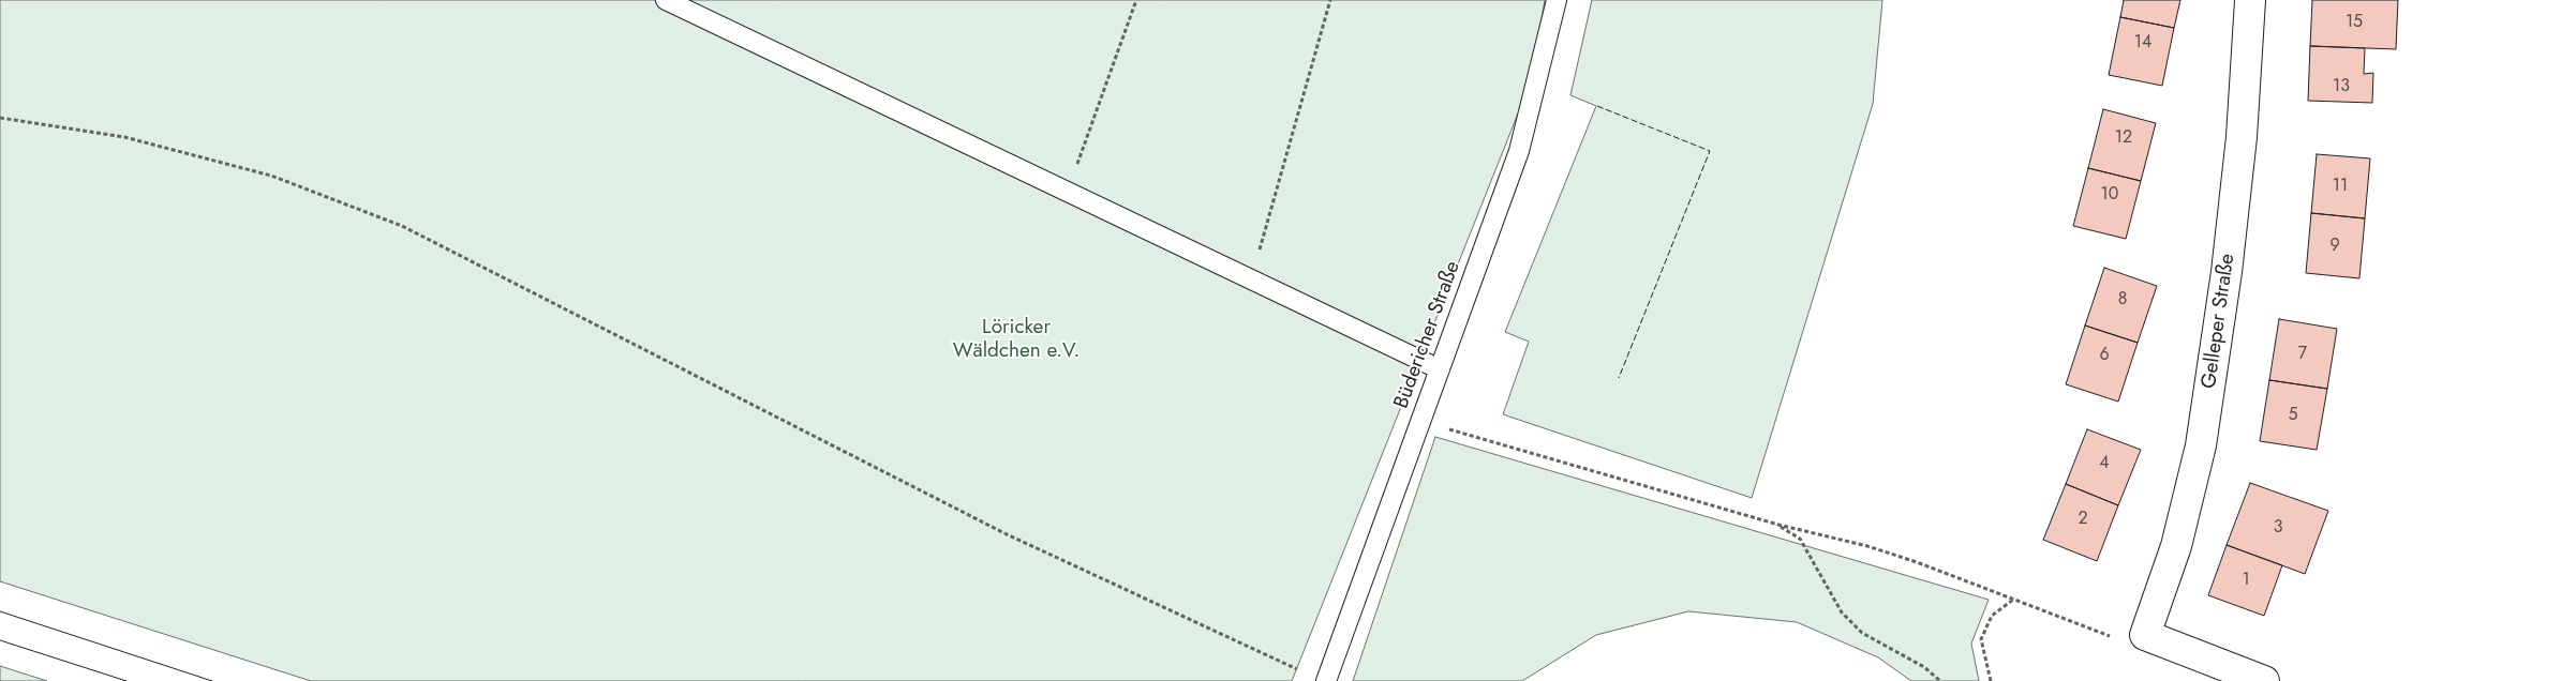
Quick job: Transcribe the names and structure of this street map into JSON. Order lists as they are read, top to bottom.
{
  "streets": {
    "street": ["Gelleper Straße"],
    "lane": ["Büdericher Straße"]
  },
  "parks": ["Löricker Wäldchen e.V."],
  "house_numbers": [
    "15",
    "14",
    "13",
    "12",
    "11",
    "10",
    "9",
    "8",
    "7",
    "6",
    "5",
    "4",
    "2",
    "3",
    "1"
  ]
}
